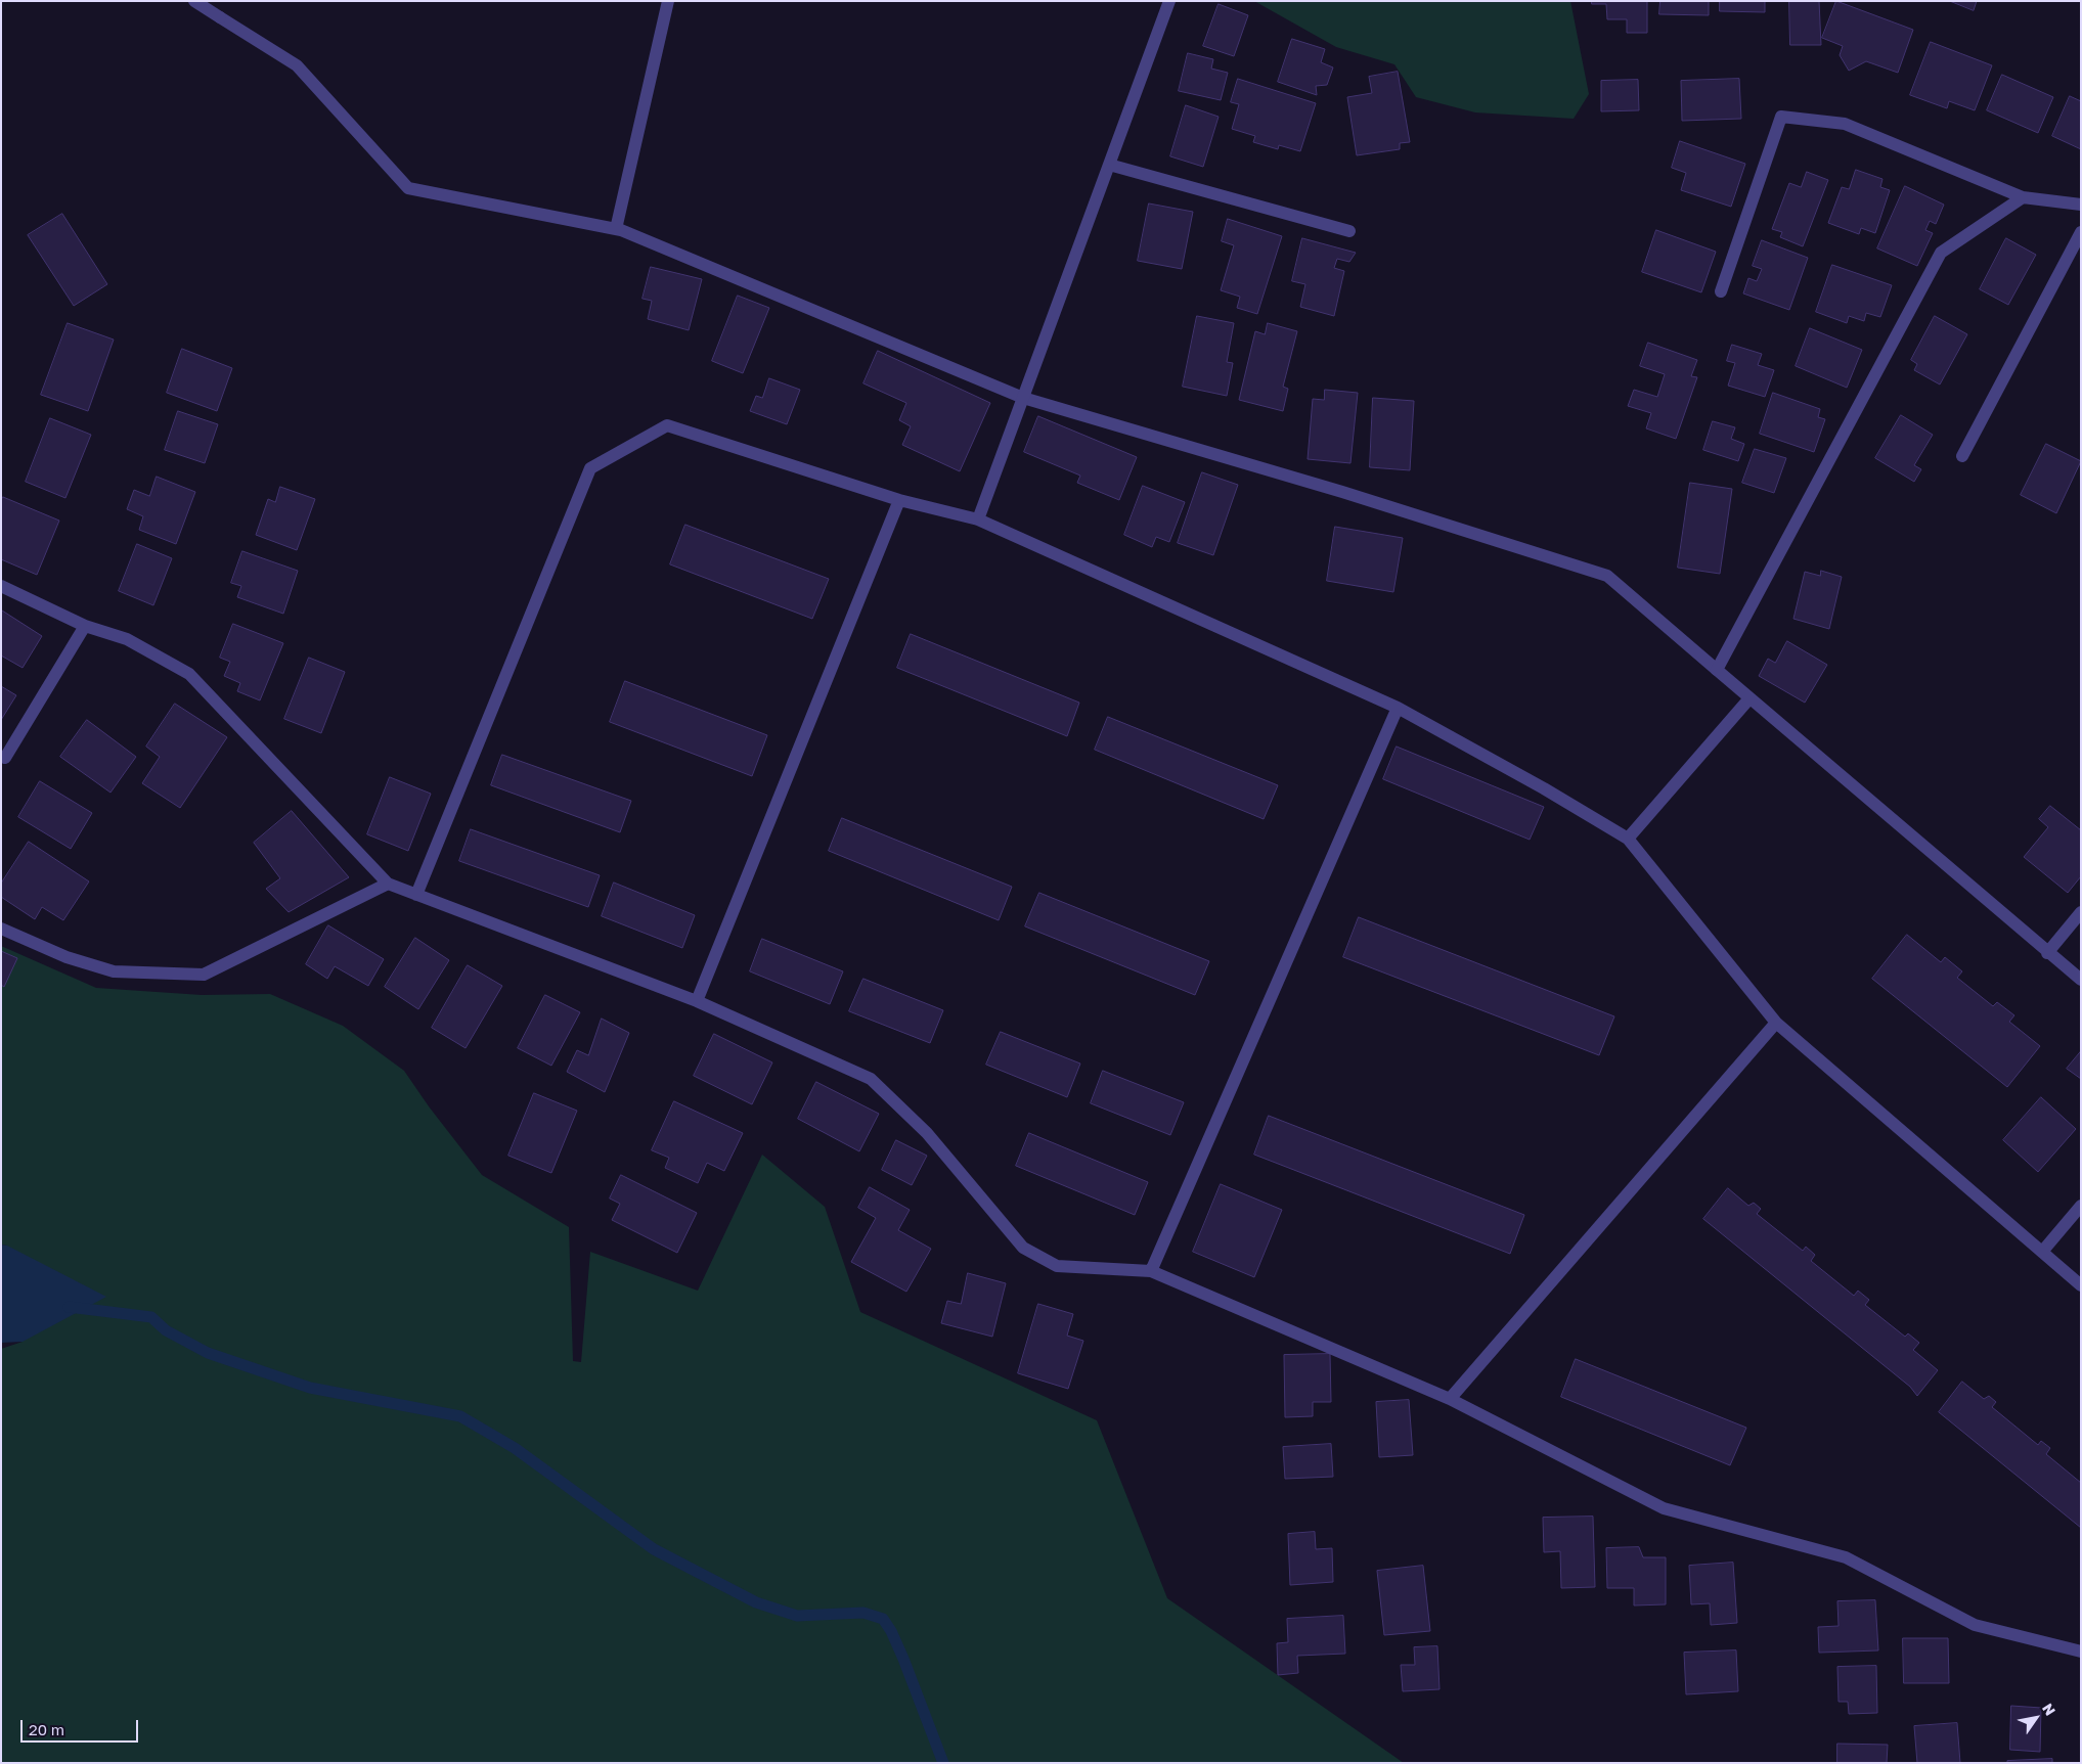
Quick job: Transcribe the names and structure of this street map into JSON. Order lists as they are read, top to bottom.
{
  "scale_bar": "20 m",
  "north": "top right"
}
